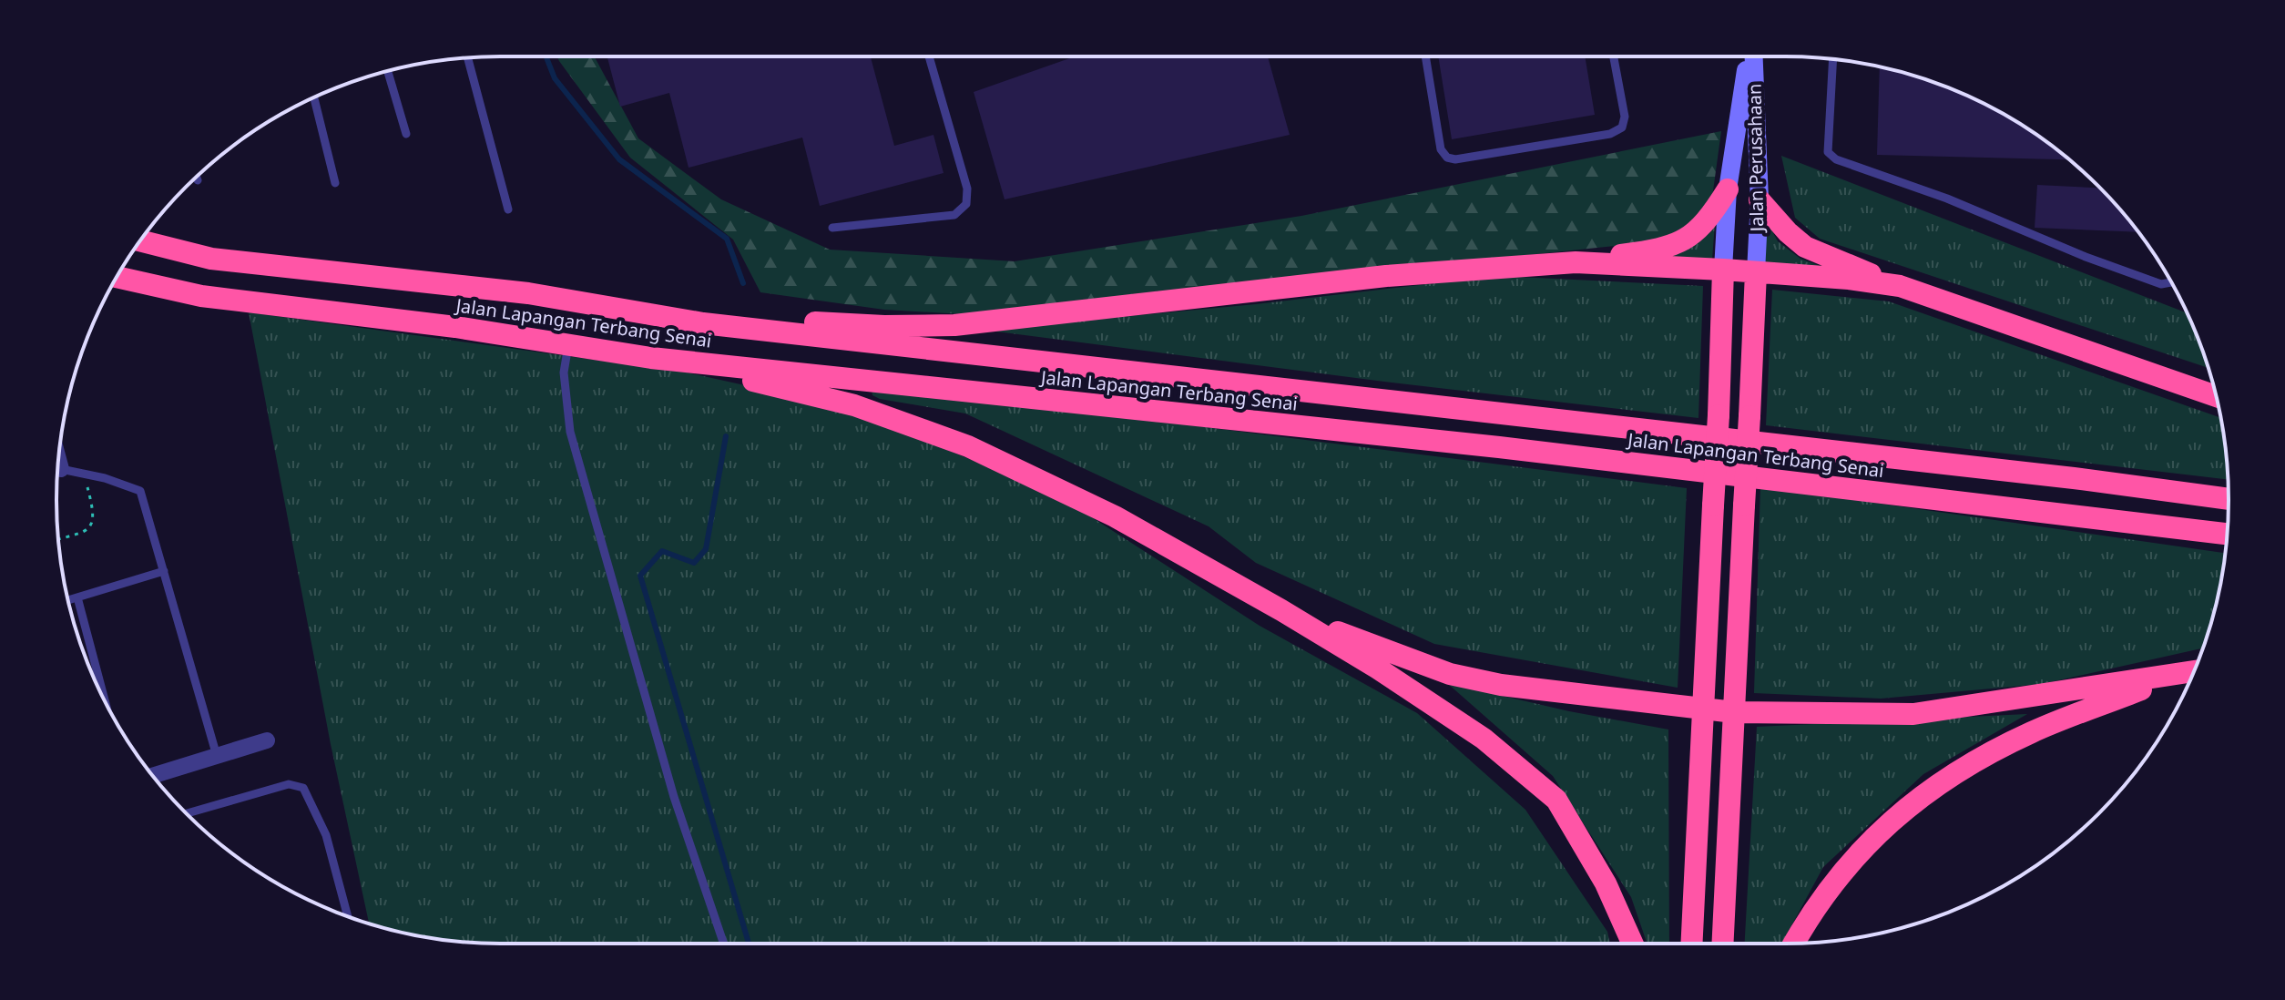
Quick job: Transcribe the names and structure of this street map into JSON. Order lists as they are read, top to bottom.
{
  "streets": {
    "highway": ["Jalan Lapangan Terbang Senai"],
    "main road": ["Jalan Perusahaan"]
  }
}
